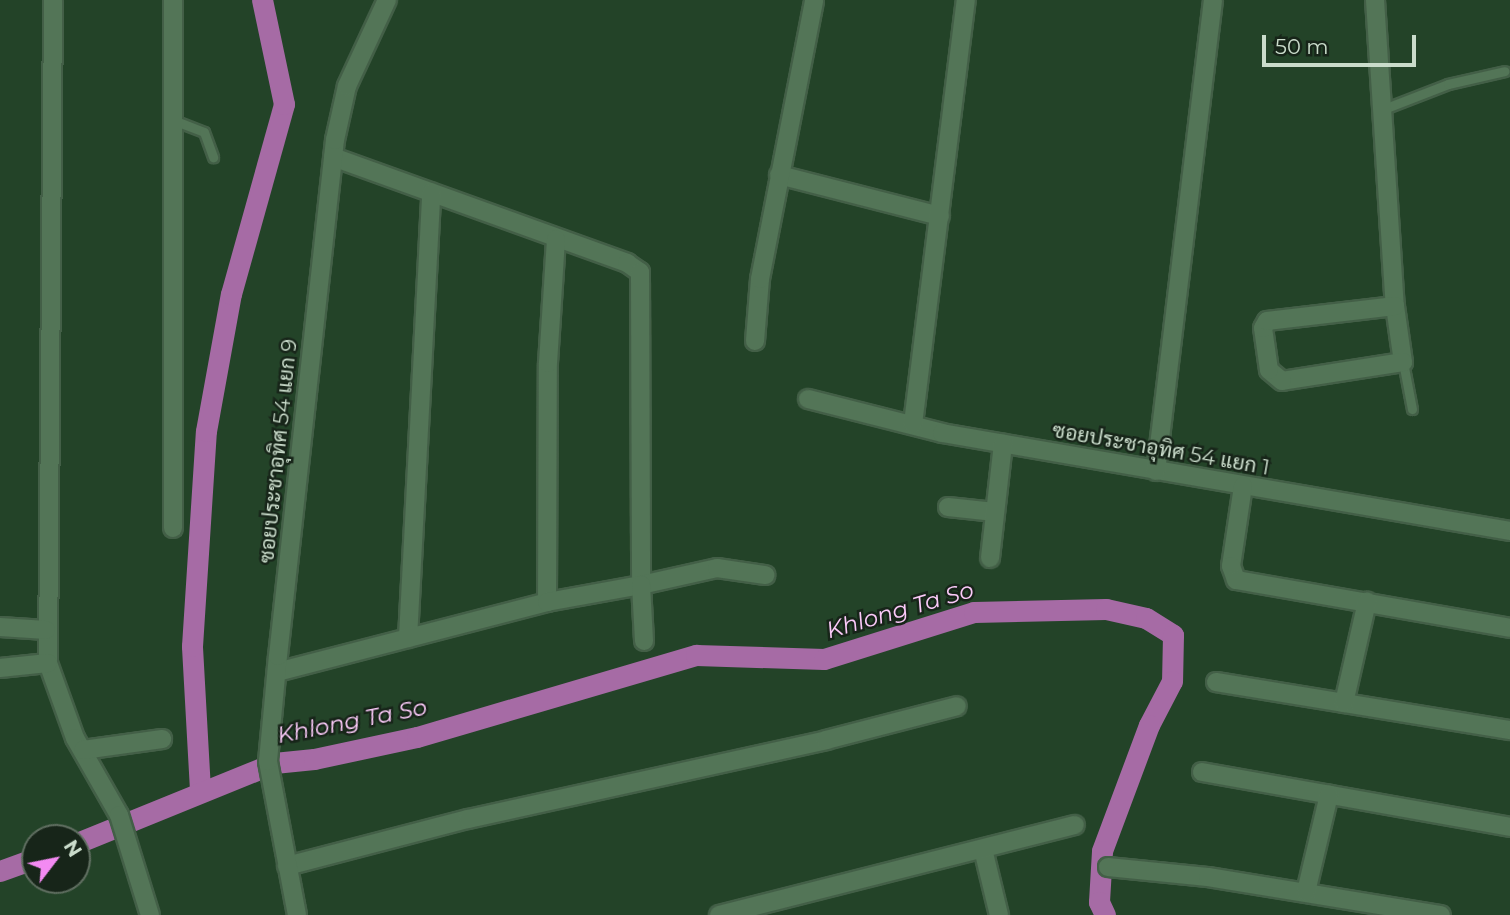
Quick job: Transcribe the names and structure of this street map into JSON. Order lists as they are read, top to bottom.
{
  "streets": {
    "street": ["ซอยประชาอุทิศ 54 แยก 1", "ซอยประชาอุทิศ 54 แยก 9"]
  },
  "water": ["Khlong Ta So"],
  "scale_bar": "50 m",
  "north": "top right"
}
